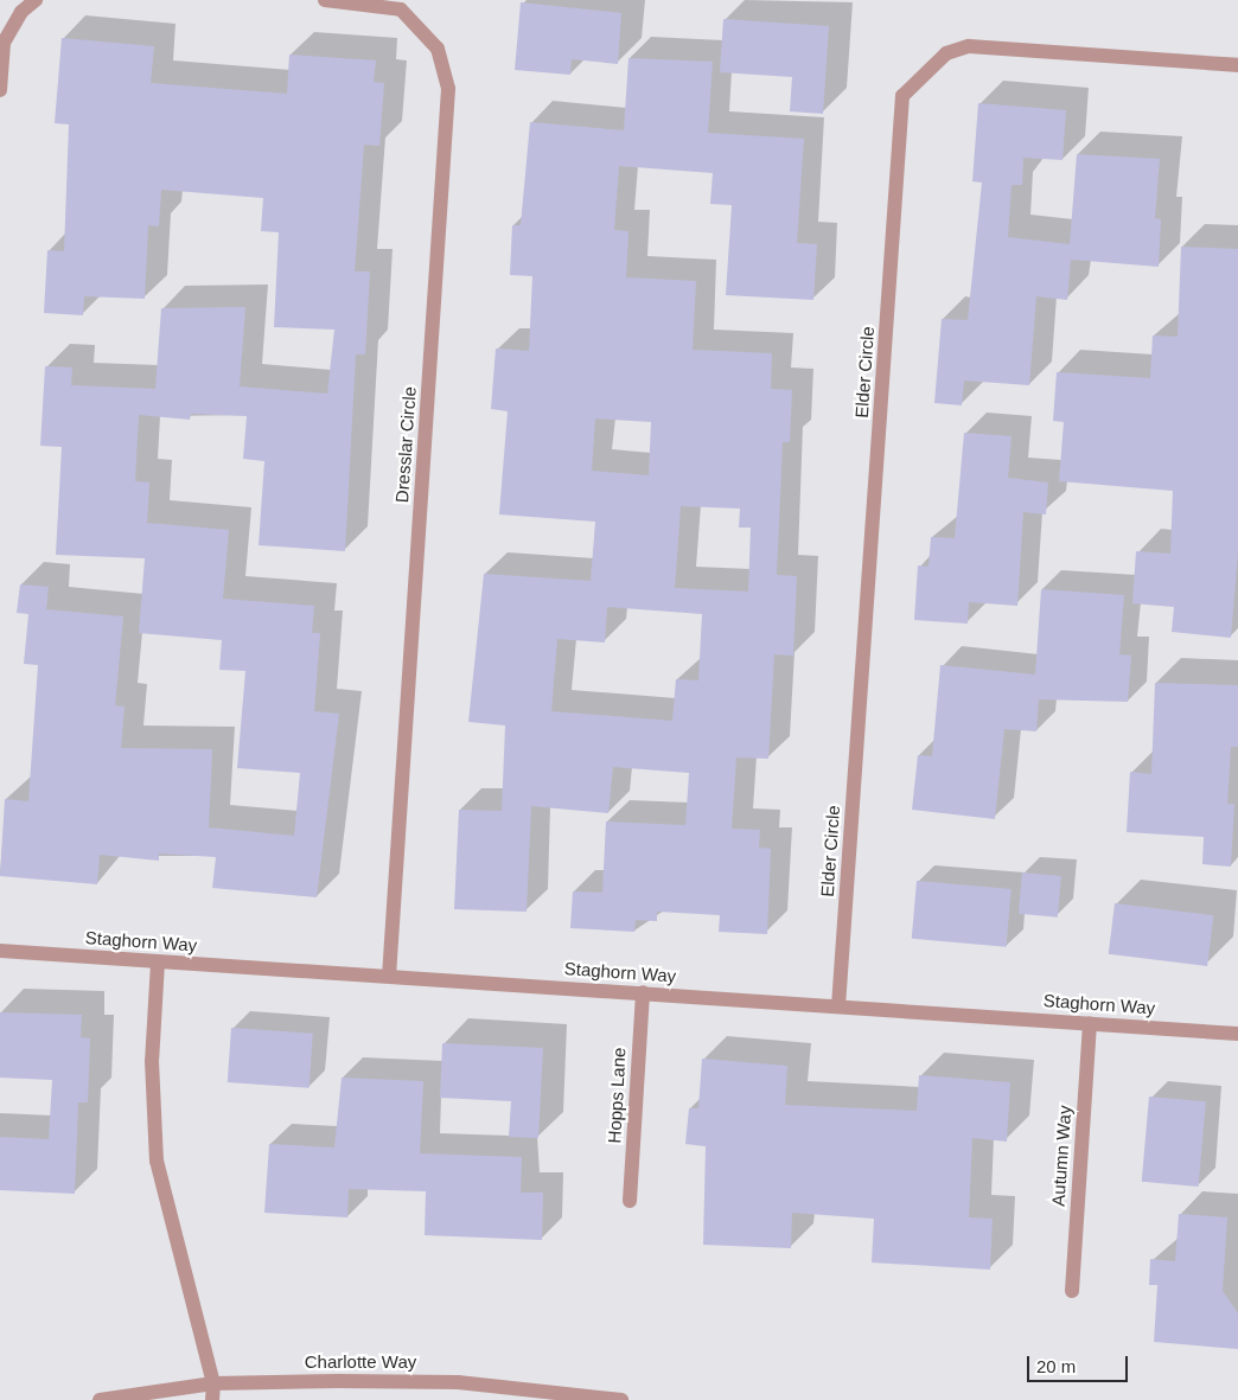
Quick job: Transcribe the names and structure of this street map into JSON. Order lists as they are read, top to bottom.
{
  "streets": {
    "street": [
      "Elder Circle",
      "Dresslar Circle",
      "Staghorn Way",
      "Hopps Lane",
      "Autumn Way",
      "Charlotte Way"
    ]
  },
  "crossings": [
    ["Elder Circle", "Staghorn Way"],
    ["Dresslar Circle", "Staghorn Way"],
    ["Staghorn Way", "Hopps Lane"],
    ["Staghorn Way", "Autumn Way"]
  ],
  "scale_bar": "20 m"
}
